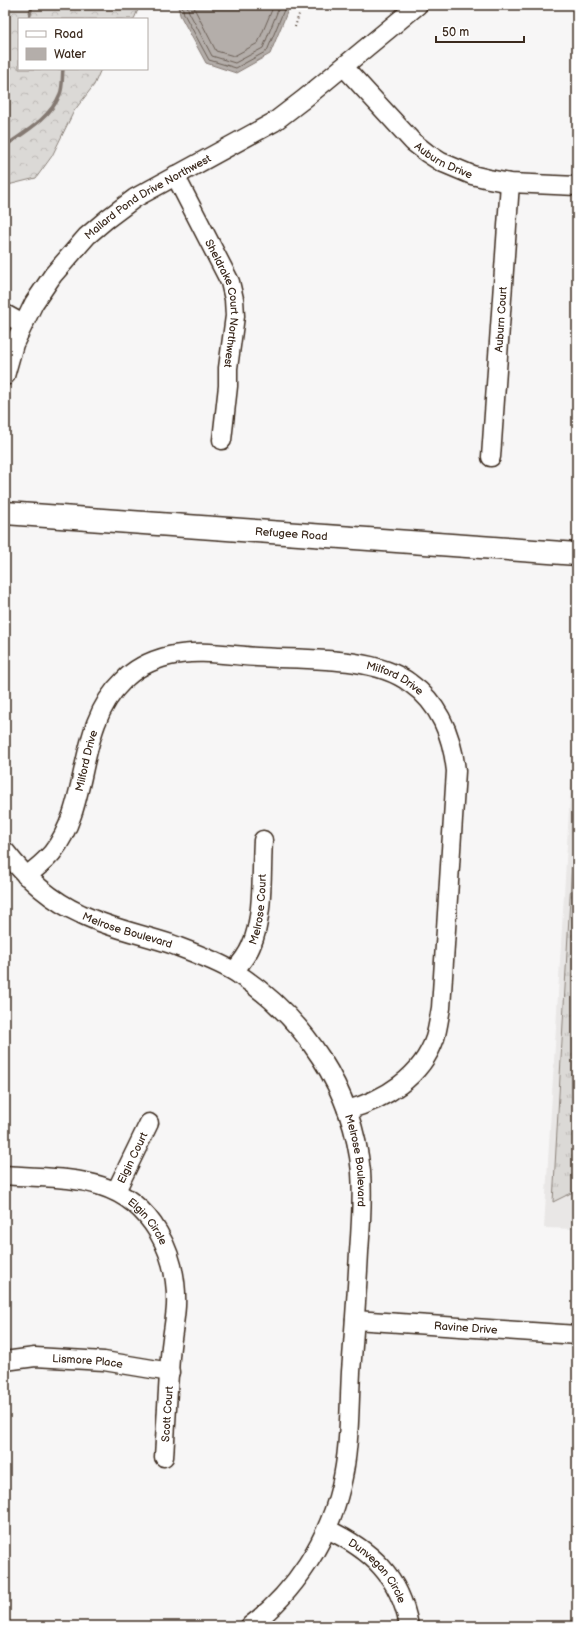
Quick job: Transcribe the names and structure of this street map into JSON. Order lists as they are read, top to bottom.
{
  "streets": {
    "main road": ["Refugee Road"],
    "street": [
      "Auburn Drive",
      "Mallard Pond Drive Northwest",
      "Sheldrake Court Northwest",
      "Auburn Court",
      "Milford Drive",
      "Melrose Court",
      "Melrose Boulevard",
      "Elgin Court",
      "Elgin Circle",
      "Ravine Drive",
      "Lismore Place",
      "Scott Court",
      "Dunvegan Circle"
    ]
  },
  "crossings": [
    ["Auburn Drive", "Mallard Pond Drive Northwest"],
    ["Auburn Drive", "Auburn Court"],
    ["Mallard Pond Drive Northwest", "Sheldrake Court Northwest"],
    ["Milford Drive", "Melrose Boulevard"],
    ["Melrose Court", "Melrose Boulevard"],
    ["Melrose Boulevard", "Ravine Drive"],
    ["Melrose Boulevard", "Dunvegan Circle"],
    ["Elgin Court", "Elgin Circle"],
    ["Elgin Circle", "Lismore Place"],
    ["Elgin Circle", "Scott Court"],
    ["Lismore Place", "Scott Court"]
  ],
  "legend": ["Road", "Water"],
  "scale_bar": "50 m"
}
